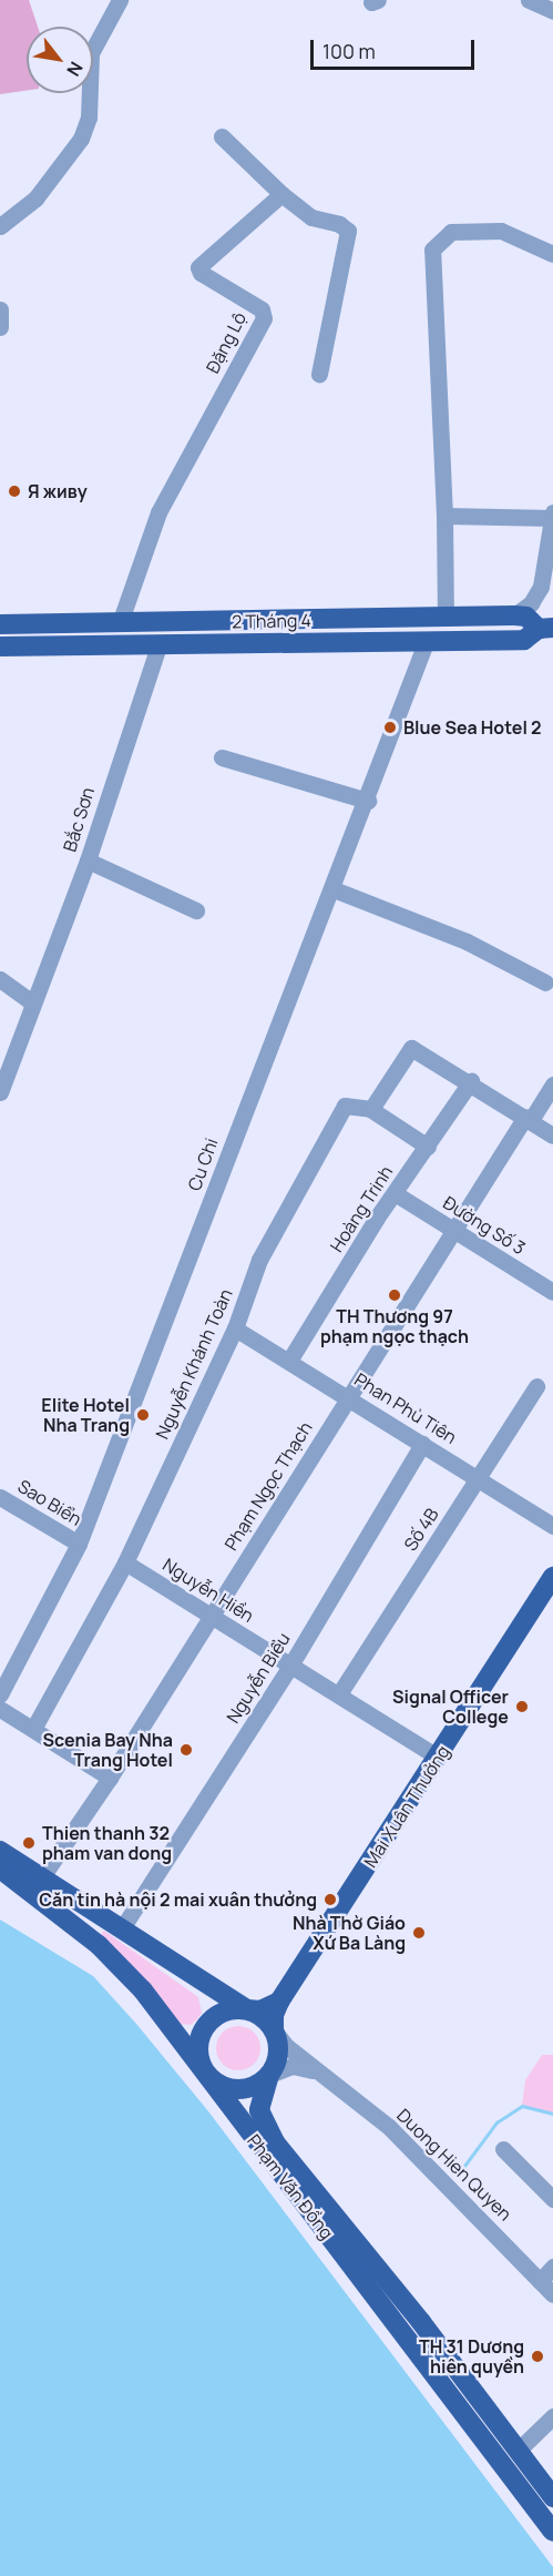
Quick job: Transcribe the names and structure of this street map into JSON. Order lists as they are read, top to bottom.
{
  "streets": {
    "main road": ["2 Tháng 4", "Mai Xuân Thưởng", "Phạm Văn Đồng"],
    "street": [
      "Đặng Lộ",
      "Bắc Sơn",
      "Cu Chi",
      "Hoàng Trinh",
      "Đường Số 3",
      "Nguyễn Khánh Toàn",
      "Phan Phù Tiên",
      "Phạm Ngọc Thạch",
      "Sao Biển",
      "Số 4B",
      "Nguyễn Hiền",
      "Nguyễn Biểu",
      "Duong Hien Quyen"
    ]
  },
  "crossings": [
    ["Đặng Lộ", "2 Tháng 4"],
    ["2 Tháng 4", "Bắc Sơn"],
    ["2 Tháng 4", "Cu Chi"],
    ["Cu Chi", "Sao Biển"],
    ["Hoàng Trinh", "Đường Số 3"],
    ["Hoàng Trinh", "Phan Phù Tiên"],
    ["Đường Số 3", "Phạm Ngọc Thạch"],
    ["Nguyễn Khánh Toàn", "Phan Phù Tiên"],
    ["Nguyễn Khánh Toàn", "Nguyễn Hiền"],
    ["Phan Phù Tiên", "Phạm Ngọc Thạch"],
    ["Phan Phù Tiên", "Số 4B"],
    ["Phan Phù Tiên", "Nguyễn Biểu"],
    ["Phạm Ngọc Thạch", "Nguyễn Hiền"],
    ["Số 4B", "Nguyễn Hiền"],
    ["Nguyễn Hiền", "Nguyễn Biểu"],
    ["Nguyễn Hiền", "Mai Xuân Thưởng"],
    ["Mai Xuân Thưởng", "Duong Hien Quyen"],
    ["Mai Xuân Thưởng", "Phạm Văn Đồng"],
    ["Duong Hien Quyen", "Phạm Văn Đồng"]
  ],
  "places": [
    "Я живу",
    "Blue Sea Hotel 2",
    "TH Thương 97 phạm ngọc thạch",
    "Elite Hotel Nha Trang",
    "Signal Officer College",
    "Scenia Bay Nha Trang Hotel",
    "Thien thanh 32 pham van dong",
    "Căn tin hà nội 2 mai xuân thưởng",
    "Nhà Thờ Giáo Xứ Ba Làng",
    "TH 31 Dương hiên quyền"
  ],
  "scale_bar": "100 m",
  "north": "bottom right"
}
